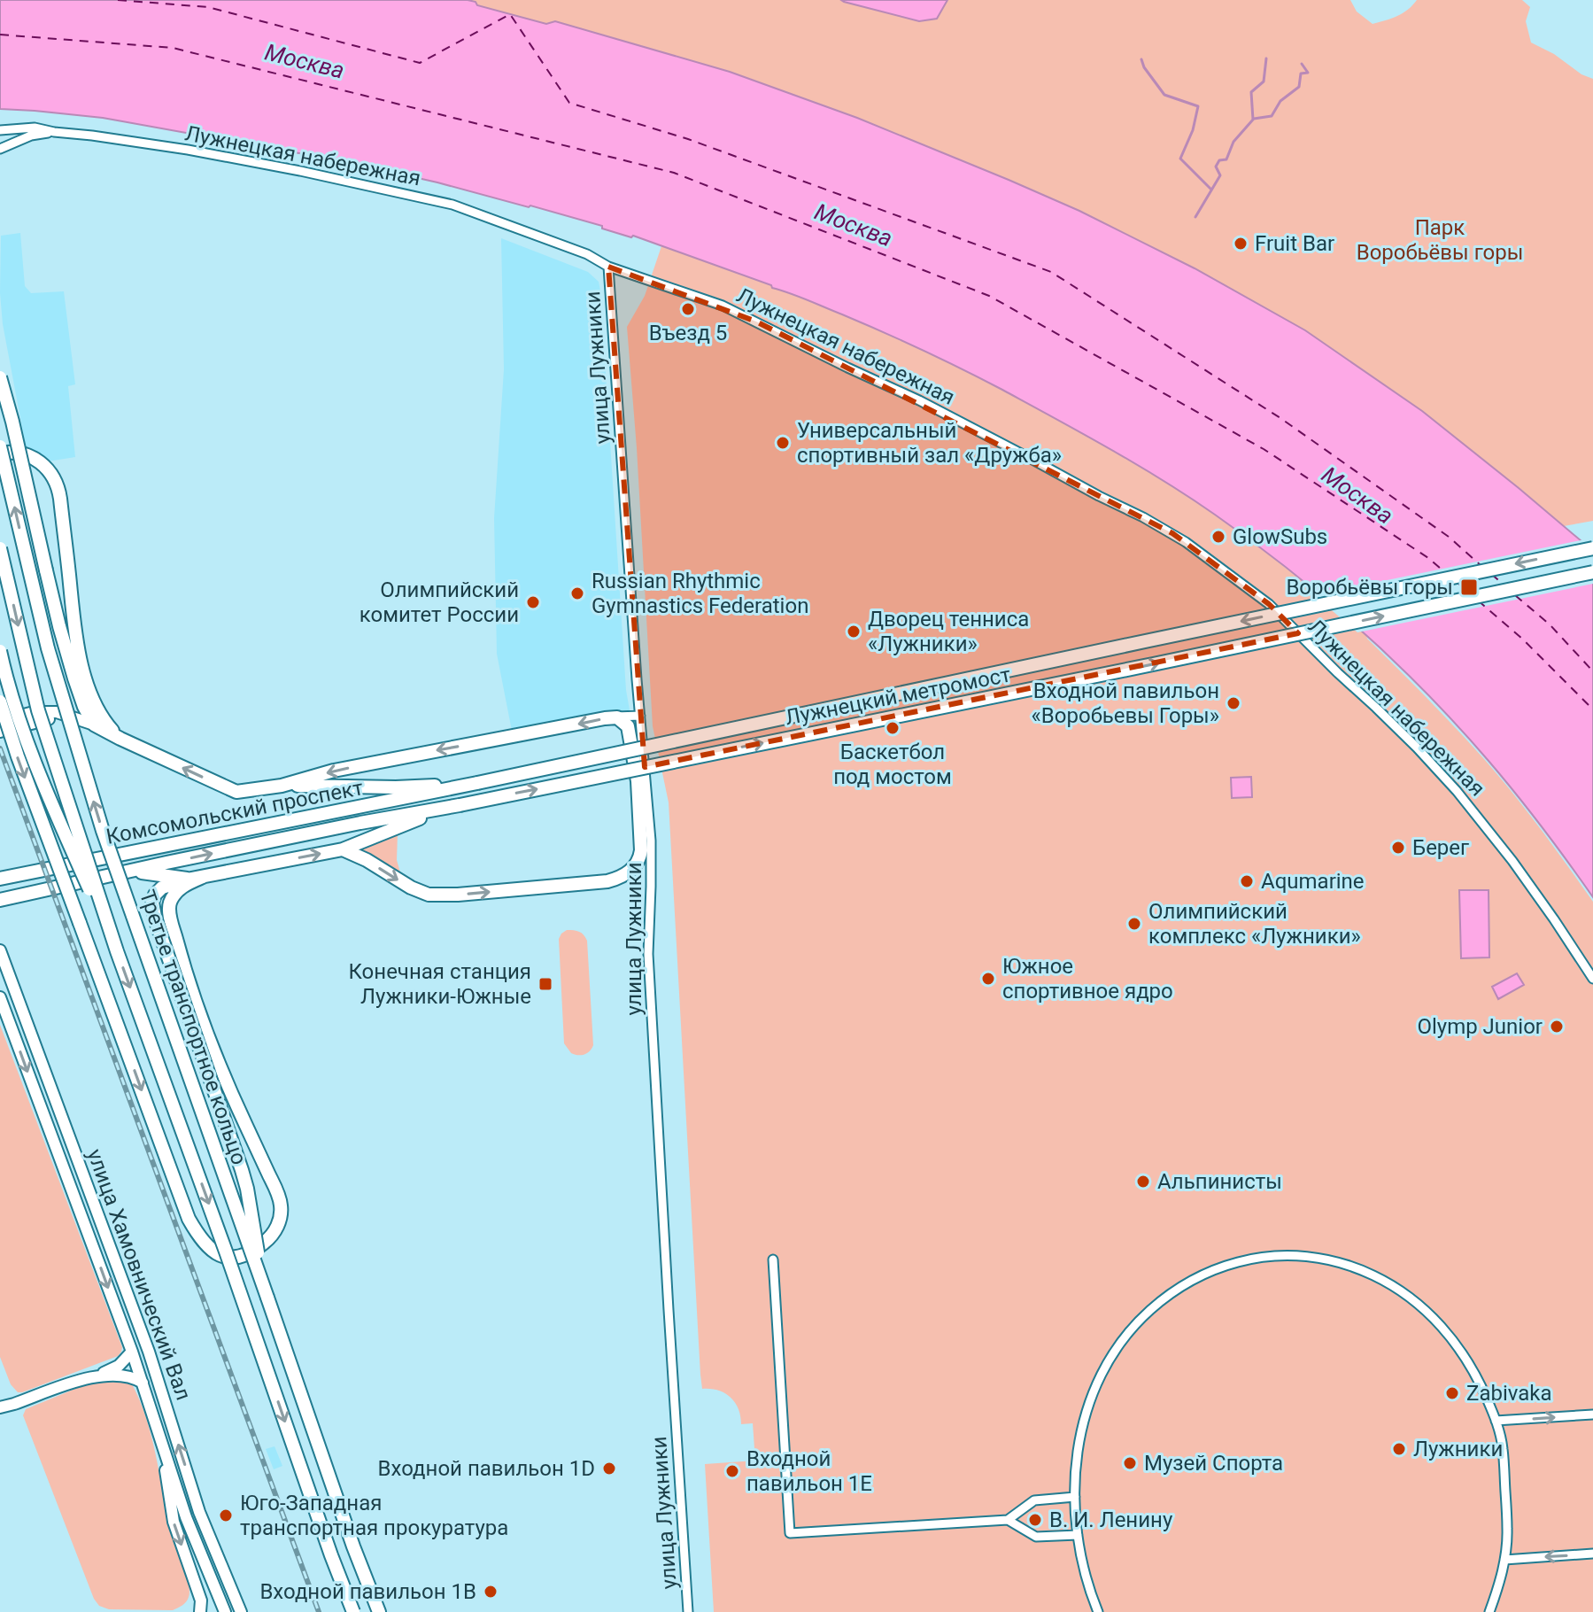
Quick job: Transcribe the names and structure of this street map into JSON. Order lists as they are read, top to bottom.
{
  "streets": {
    "main road": [
      "Лужнецкий метромост",
      "Комсомольский проспект",
      "Третье транспортное кольцо",
      "улица Хамовнический Вал"
    ],
    "street": ["Лужнецкая набережная", "улица Лужники"]
  },
  "crossings": [
    ["Лужнецкая набережная", "улица Лужники"],
    ["Лужнецкий метромост", "Комсомольский проспект"]
  ],
  "water": ["Москва"],
  "parks": ["Парк Воробьёвы горы"],
  "places": {
    "other": [
      "Fruit Bar",
      "Въезд 5",
      "Универсальный спортивный зал «Дружба»",
      "GlowSubs",
      "Russian Rhythmic Gymnastics Federation",
      "Олимпийский комитет России",
      "Дворец тенниса «Лужники»",
      "Входной павильон «Воробьевы Горы»",
      "Баскетбол под мостом",
      "Берег",
      "Aqumarine",
      "Олимпийский комплекс «Лужники»",
      "Южное спортивное ядро",
      "Olymp Junior",
      "Альпинисты",
      "Zabivaka",
      "Лужники",
      "Музей Спорта",
      "Входной павильон 1D",
      "Входной павильон 1E",
      "Юго-Западная транспортная прокуратура",
      "В. И. Ленину",
      "Входной павильон 1B"
    ],
    "transit": ["Воробьёвы горы", "Конечная станция Лужники-Южные"]
  }
}
